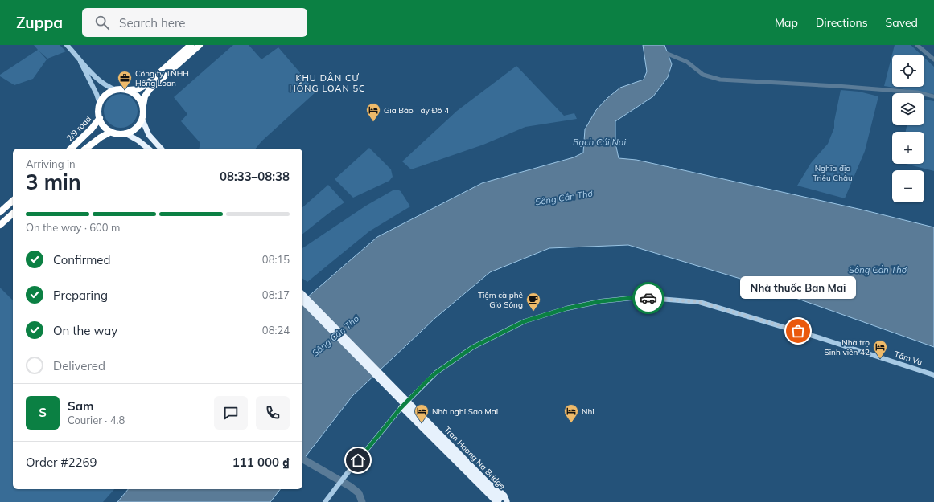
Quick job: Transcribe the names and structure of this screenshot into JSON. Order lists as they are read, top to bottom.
{
  "streets": {
    "highway": ["2/9 road"],
    "main road": ["Tran Hoang Na Bridge"],
    "street": ["Tầm Vu"]
  },
  "districts": ["KHU DÂN CƯ HỒNG LOAN 5C"],
  "water": ["Rạch Cái Nai", "Sông Cần Thơ"],
  "parks": ["Nghĩa địa Triều Châu"],
  "places": {
    "office": ["Công ty TNHH Hồng Loan"],
    "hotel": [
      "Gia Bảo Tây Đô 4",
      "Nhà trọ Sinh viên 42",
      "Nhà nghỉ Sao Mai",
      "Nhi"
    ],
    "cafe": ["Tiệm cà phê Gió Sông"],
    "other": ["Nhà thuốc Ban Mai"]
  },
  "page": {
    "header": "Zuppa",
    "search": "Search here",
    "nav": ["Map", "Directions", "Saved"],
    "map_buttons": ["+", "−"],
    "heading": ["3 min", "Arriving in", "08:33–08:38"],
    "panel": [
      "Sam",
      "Courier · 4.8",
      "Order #2269",
      "111 000 ₫"
    ],
    "bar": "On the way · 600 m",
    "list": [
      ["Confirmed", "08:15"],
      ["Preparing", "08:17"],
      ["On the way", "08:24"],
      "Delivered"
    ],
    "bubble": "Nhà thuốc Ban Mai",
    "round": "S"
  }
}
